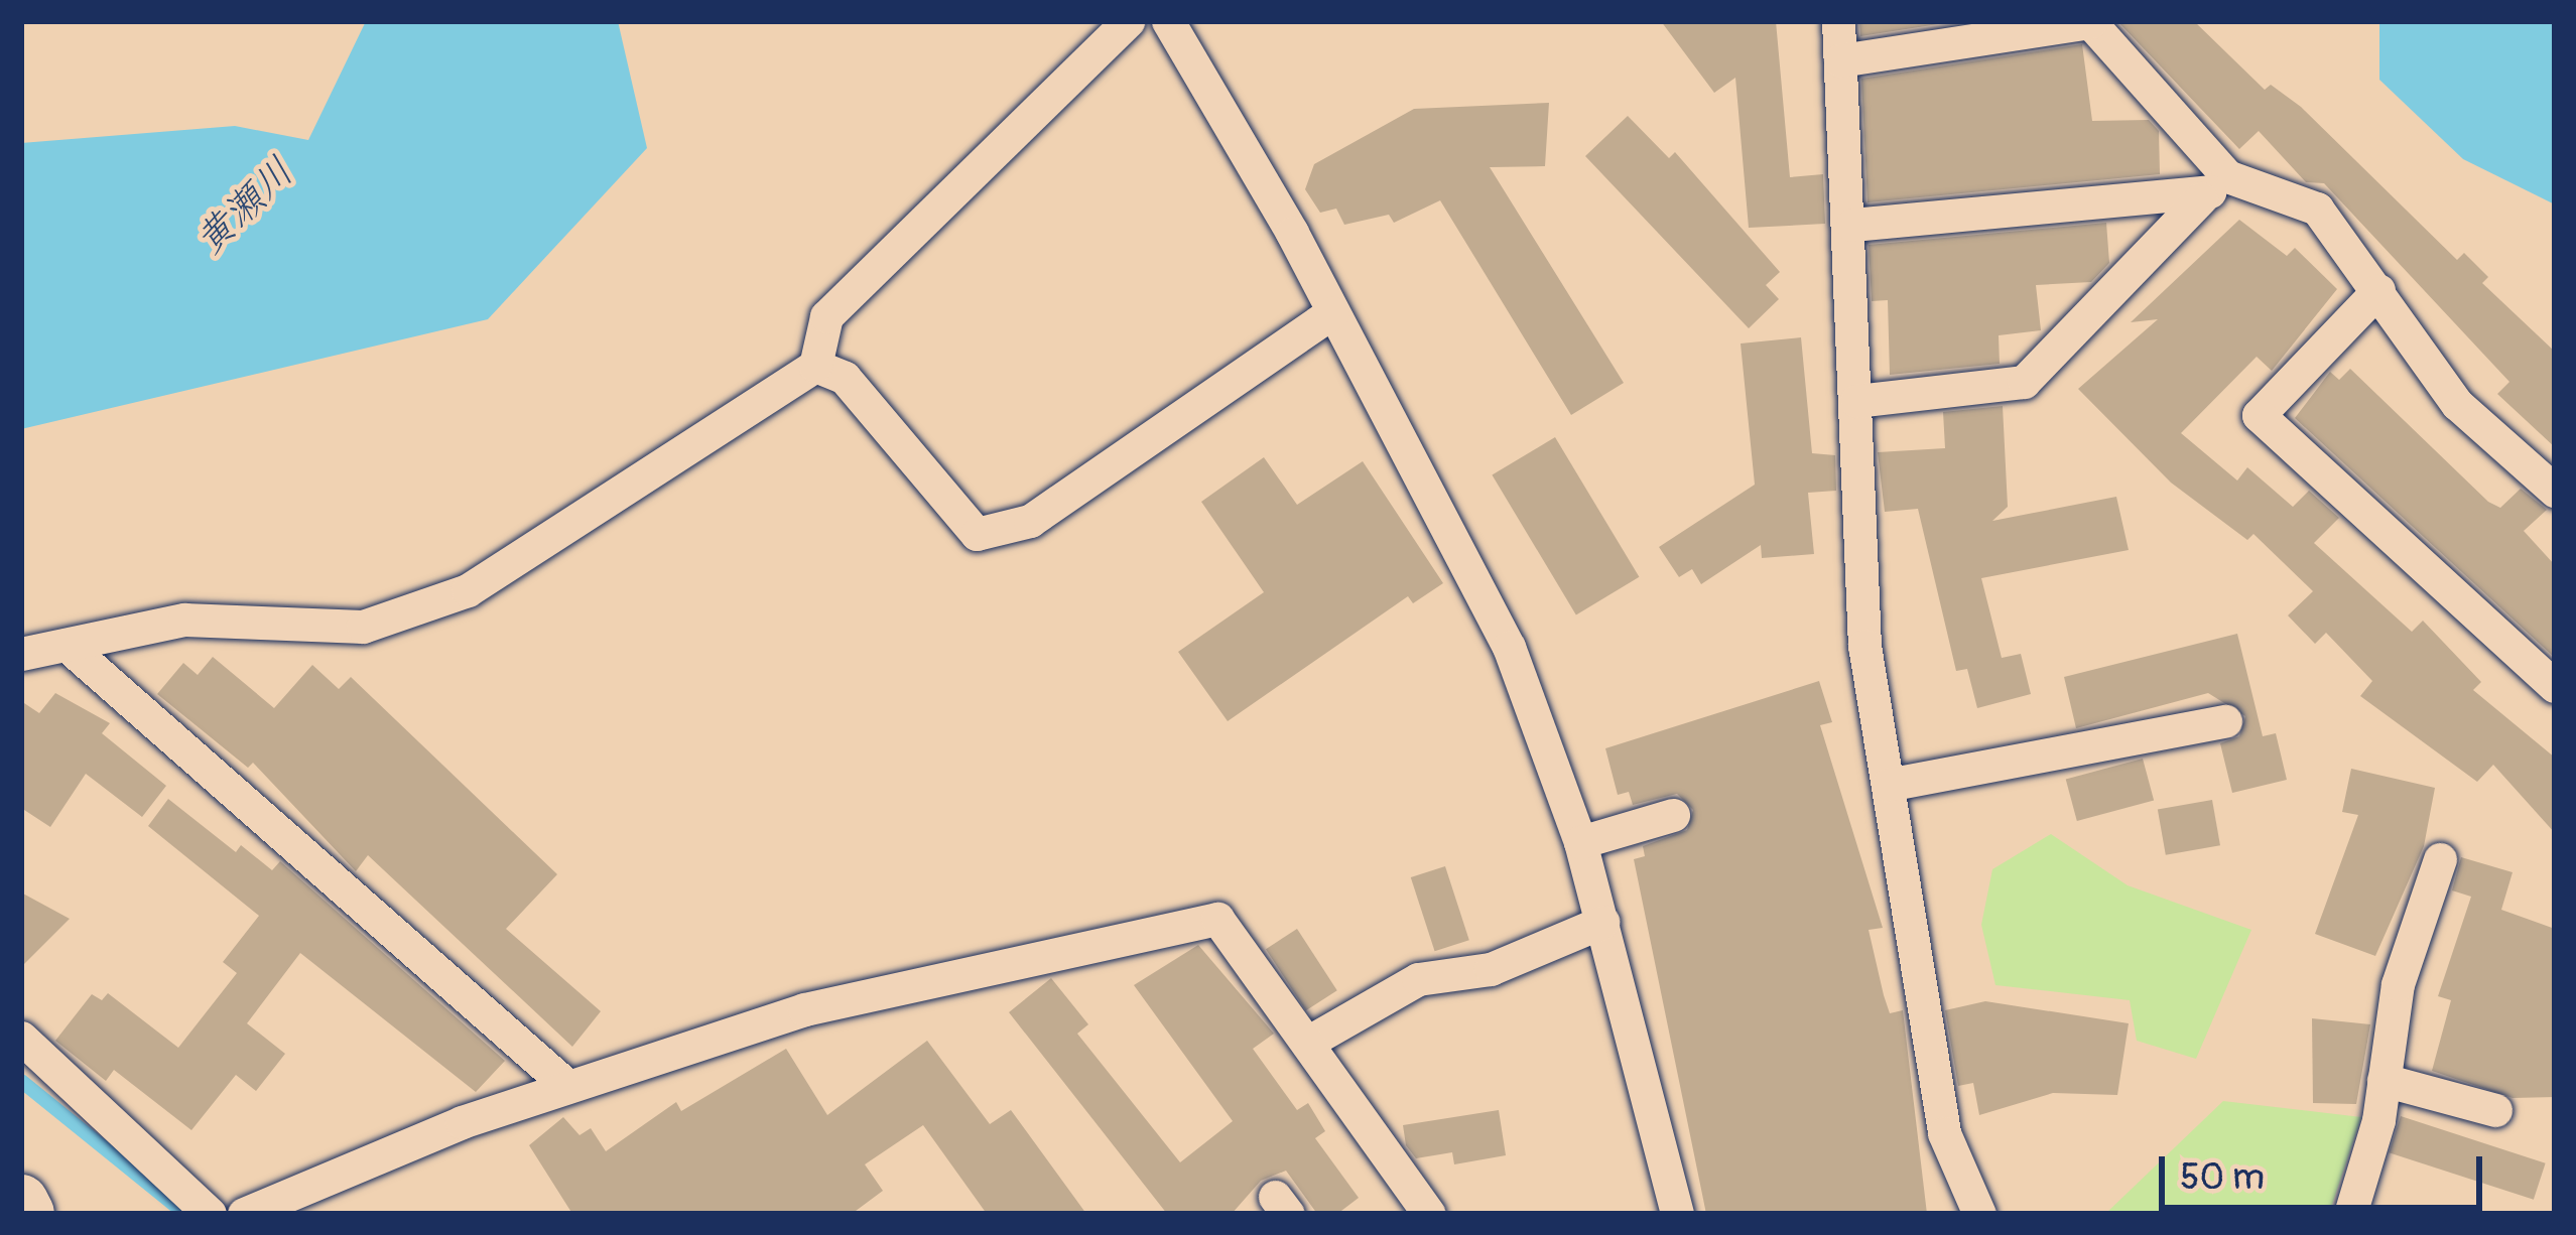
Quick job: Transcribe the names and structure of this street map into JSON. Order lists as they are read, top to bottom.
{
  "water": ["黄瀬川"],
  "scale_bar": "50 m"
}
